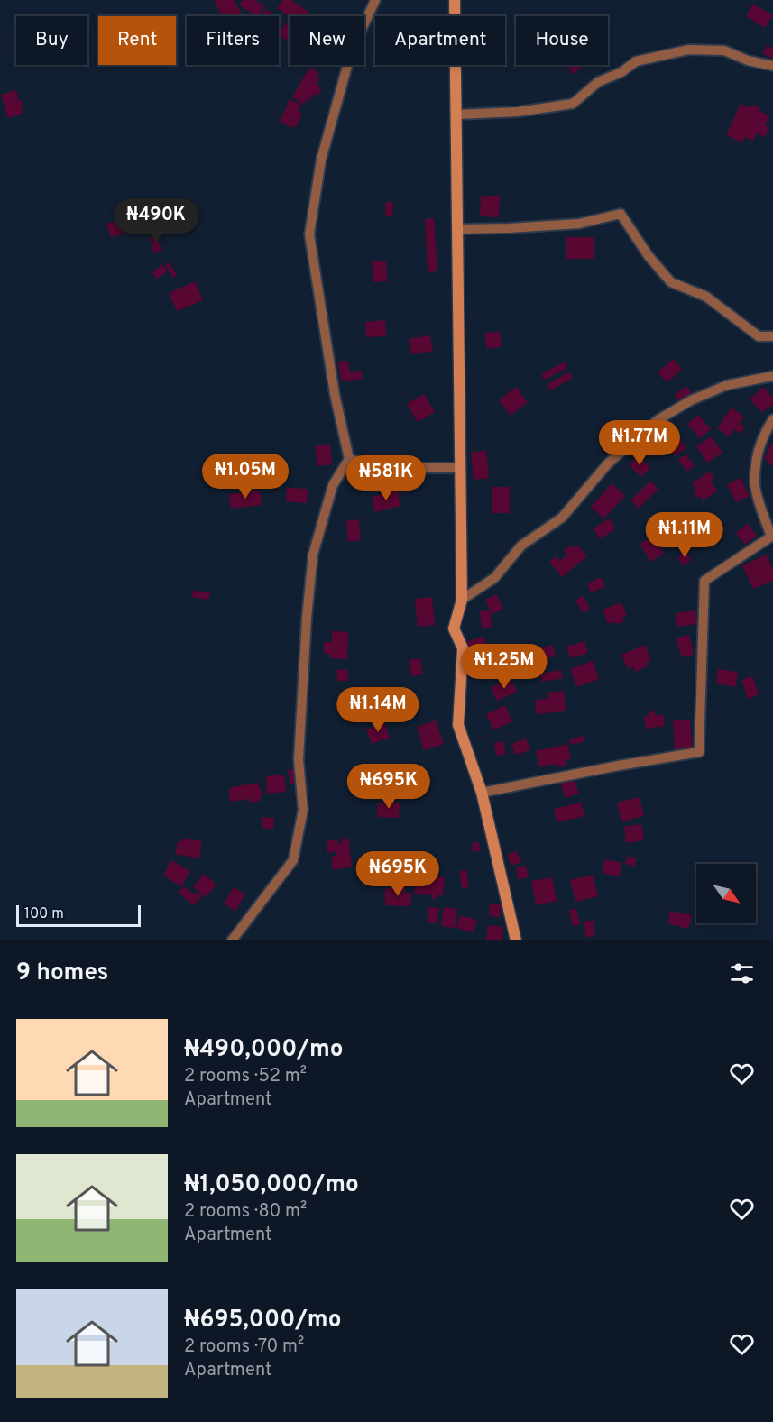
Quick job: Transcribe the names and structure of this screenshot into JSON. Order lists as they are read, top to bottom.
{
  "scale_bar": "100 m",
  "north": "bottom right",
  "page": {
    "chip": [
      "Buy",
      "Rent",
      "Filters",
      "New",
      "Apartment",
      "House"
    ],
    "price": [
      "₦490K",
      "₦1.77M",
      "₦1.05M",
      "₦581K",
      "₦1.11M",
      "₦1.25M",
      "₦1.14M",
      "₦695K",
      "₦695K"
    ],
    "scale": "100 m",
    "heading": "9 homes",
    "list": [
      {
        "name": "₦490,000/mo",
        "note": "2 rooms · 52 m² · Apartment"
      },
      {
        "name": "₦1,050,000/mo",
        "note": "2 rooms · 80 m² · Apartment"
      },
      {
        "name": "₦695,000/mo",
        "note": "2 rooms · 70 m² · Apartment"
      }
    ]
  }
}
